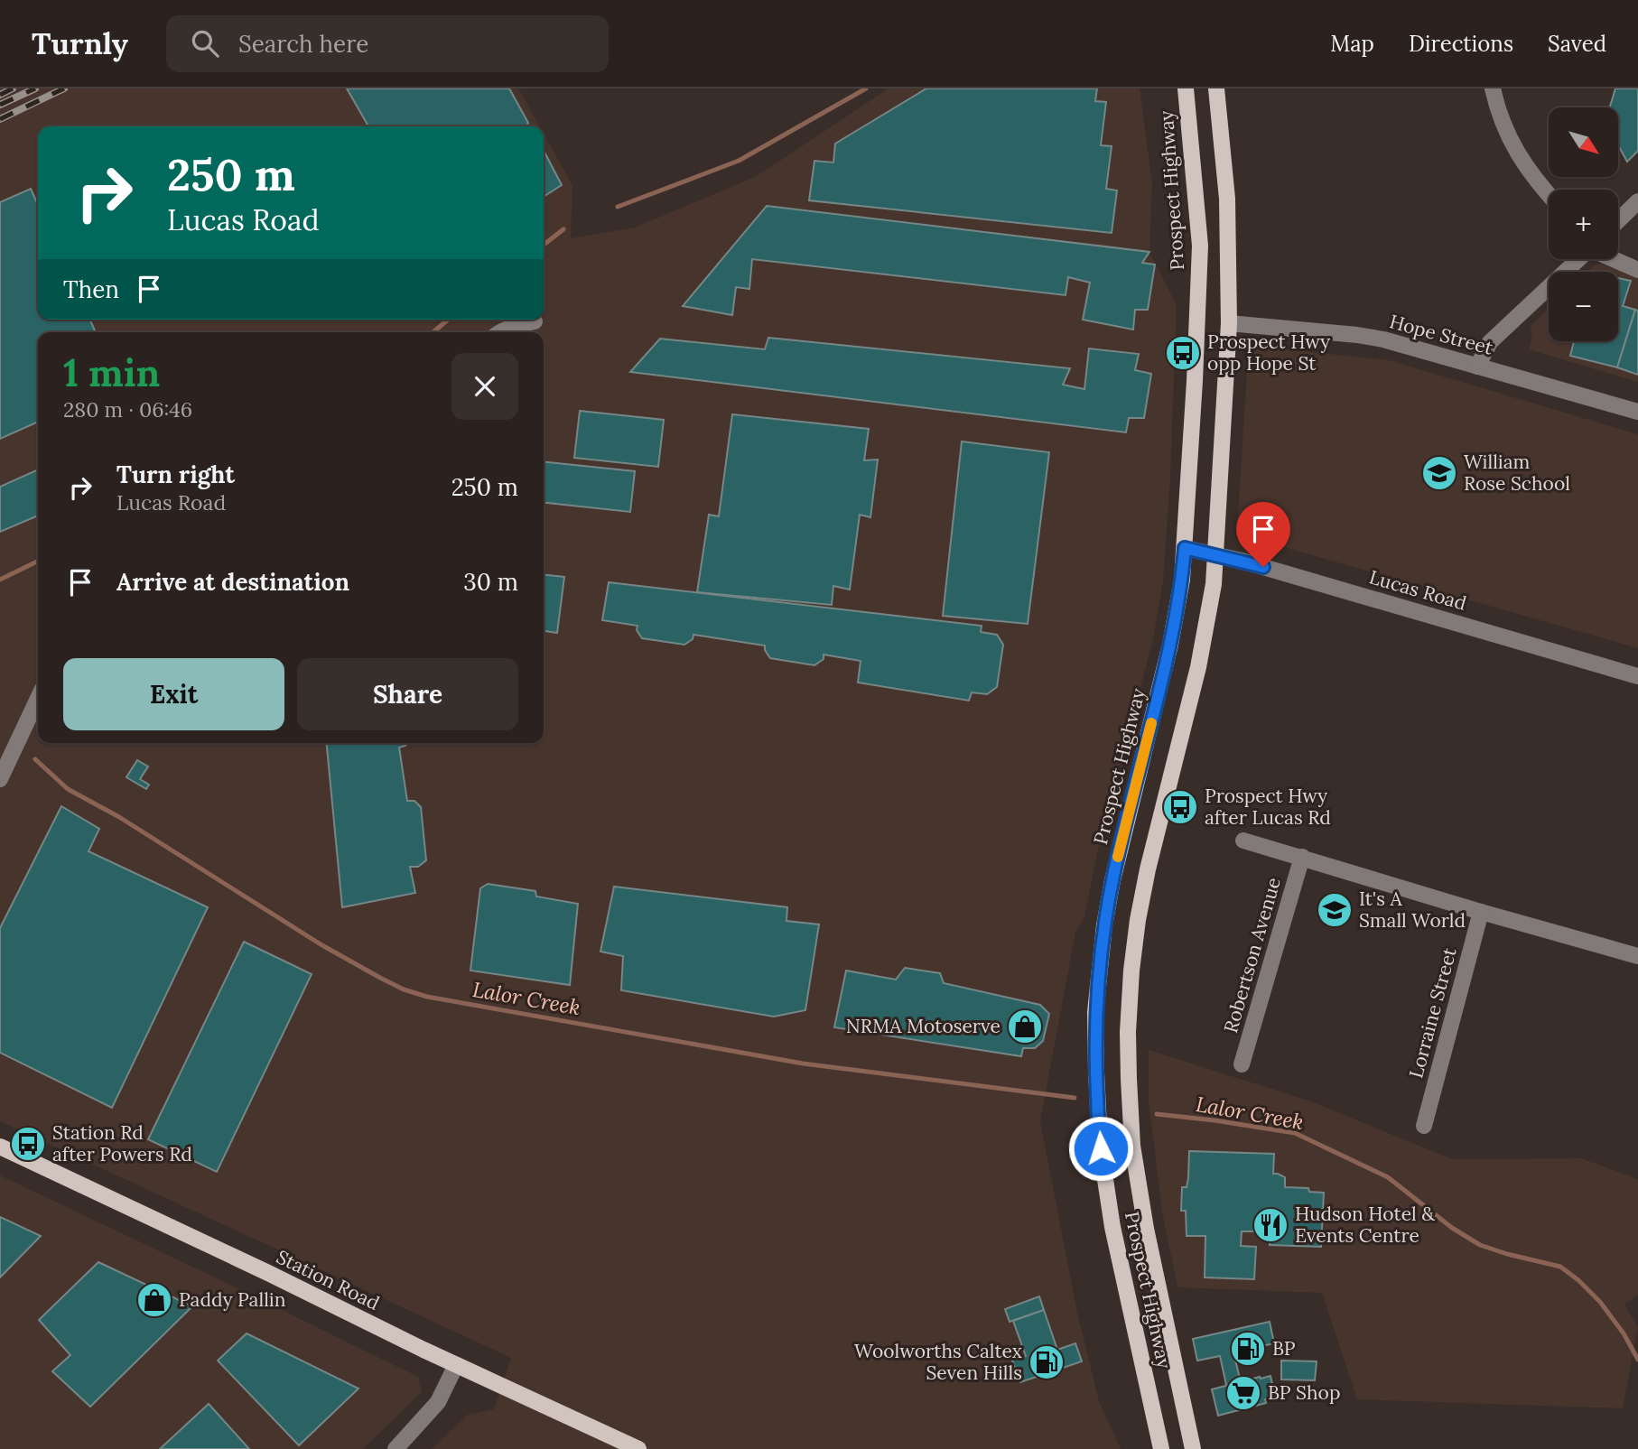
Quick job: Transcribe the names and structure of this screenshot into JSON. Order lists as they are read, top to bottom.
{
  "streets": {
    "main road": ["Prospect Highway", "Station Road"],
    "street": [
      "Hope Street",
      "Lucas Road",
      "Robertson Avenue",
      "Lorraine Street"
    ]
  },
  "crossings": [
    ["Prospect Highway", "Hope Street"],
    ["Prospect Highway", "Lucas Road"]
  ],
  "water": ["Lalor Creek"],
  "places": {
    "bus stop": ["Prospect Hwy opp Hope St", "Prospect Hwy after Lucas Rd", "Station Rd after Powers Rd"],
    "school or university": ["William Rose School", "It's A Small World"],
    "shop": ["NRMA Motoserve", "Paddy Pallin"],
    "restaurant": ["Hudson Hotel & Events Centre"],
    "fuel station": ["BP", "Woolworths Caltex Seven Hills"],
    "supermarket": ["BP Shop"]
  },
  "north": "bottom right",
  "page": {
    "header": "Turnly",
    "search": "Search here",
    "nav": ["Map", "Directions", "Saved"],
    "map_buttons": ["+", "−"],
    "turn": ["250 m", "Lucas Road"],
    "then": "Then",
    "heading": ["1 min", "280 m · 06:46"],
    "list": [
      {
        "name": "Turn right",
        "note": "Lucas Road",
        "value": "250 m"
      },
      {
        "name": "Arrive at destination",
        "value": "30 m"
      }
    ],
    "buttons": ["Exit", "Share"]
  }
}
